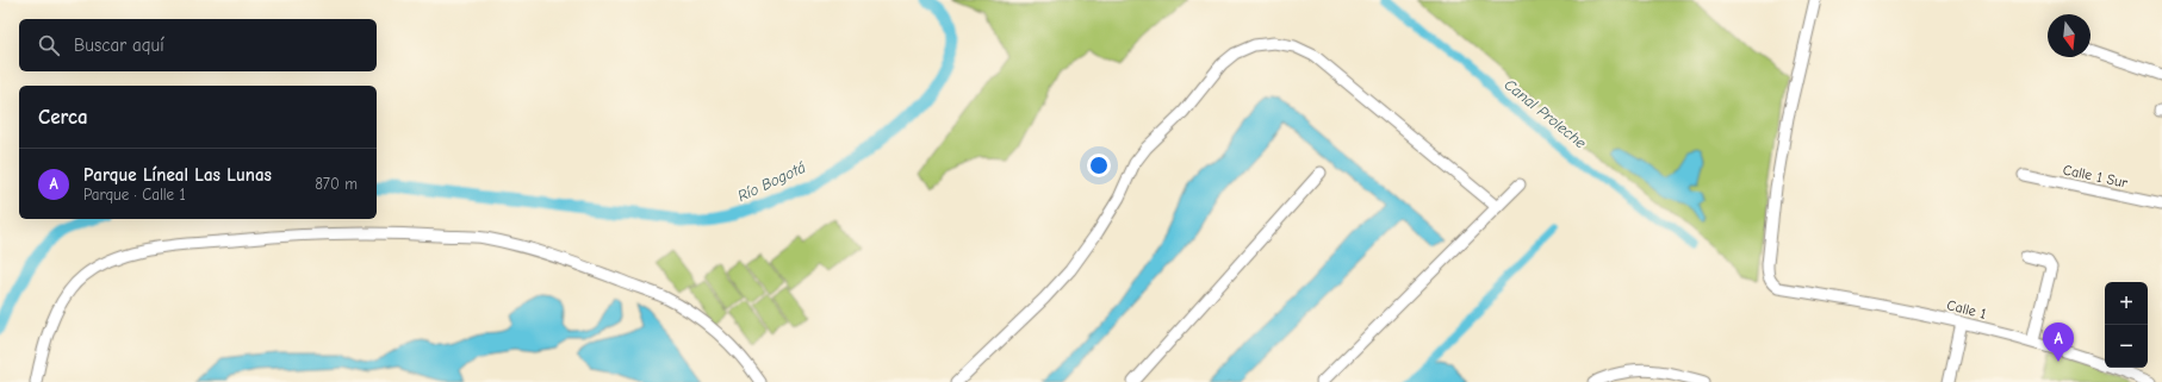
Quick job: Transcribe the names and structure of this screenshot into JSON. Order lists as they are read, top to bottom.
{
  "streets": {
    "street": ["Calle 1 Sur", "Calle 1"]
  },
  "water": ["Canal Proleche", "Río Bogotá"],
  "north": "bottom",
  "page": {
    "search": "Buscar aquí",
    "heading": "Cerca",
    "list": [
      {
        "mark": "A",
        "name": "Parque Líneal Las Lunas",
        "note": "Parque · Calle 1",
        "value": "870 m"
      }
    ],
    "map_buttons": ["+", "−"],
    "pins": "A"
  }
}
